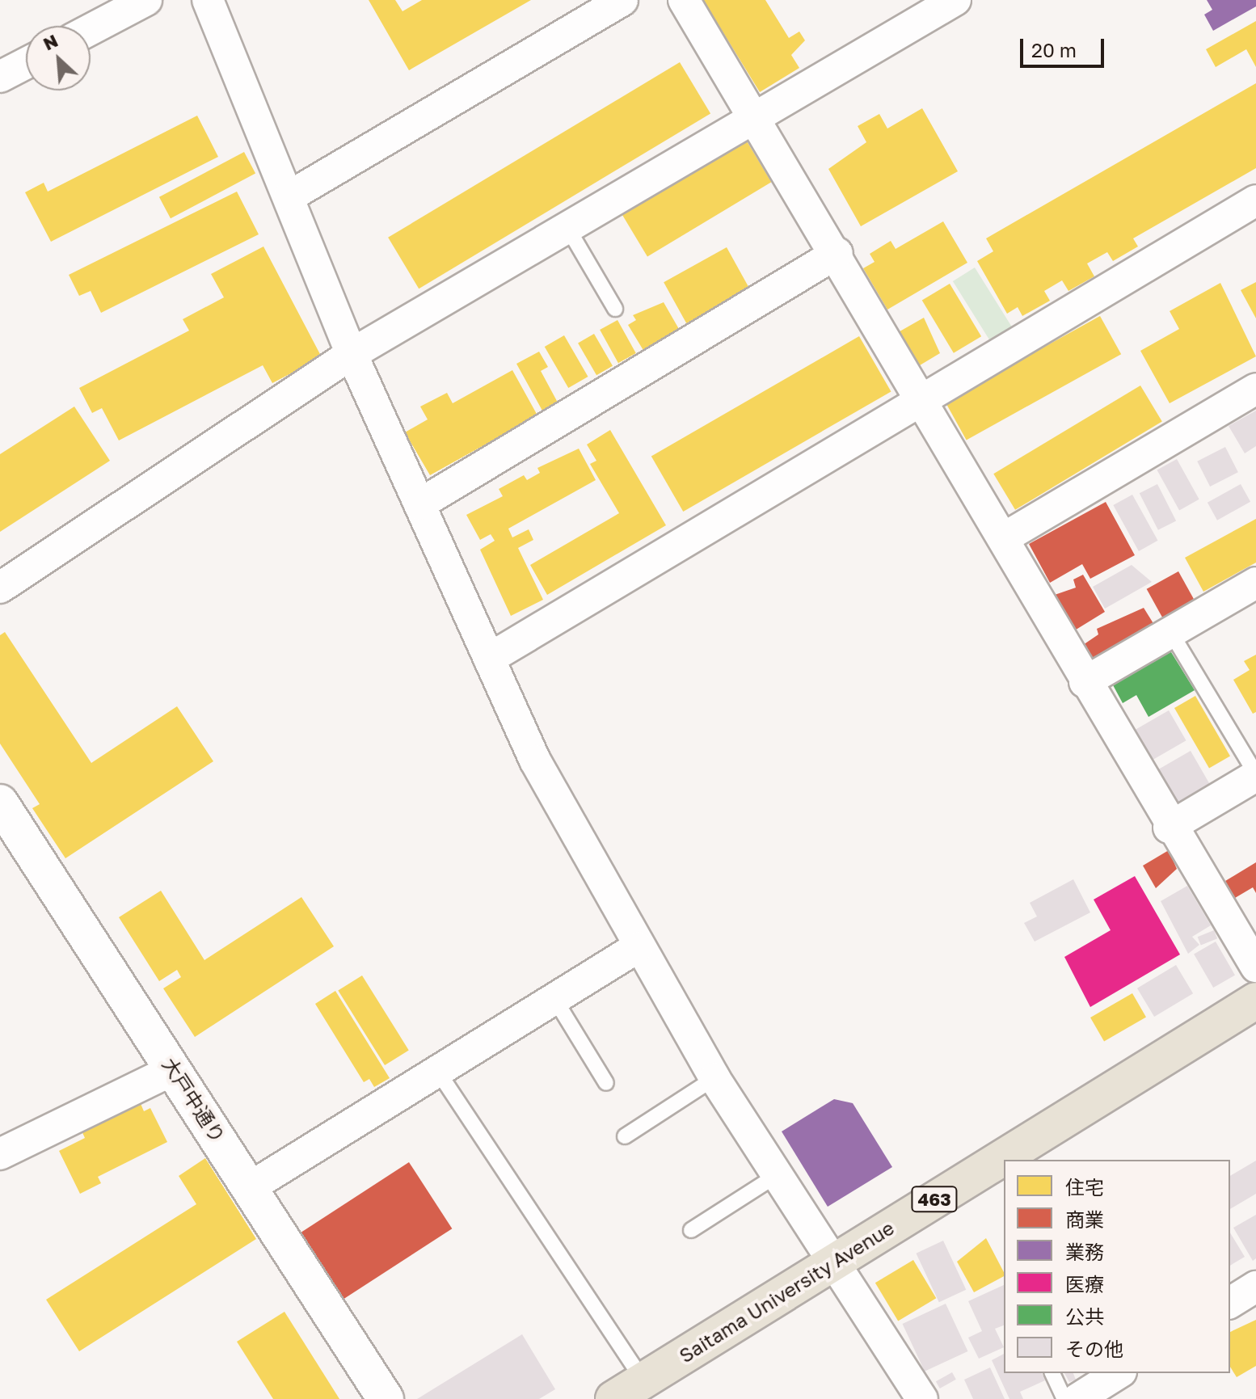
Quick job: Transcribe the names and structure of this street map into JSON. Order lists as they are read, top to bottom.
{
  "streets": {
    "highway": ["463", "Saitama University Avenue"],
    "street": ["大戸中通り"]
  },
  "legend": [
    "住宅",
    "商業",
    "業務",
    "医療",
    "公共",
    "その他"
  ],
  "scale_bar": "20 m",
  "north": "top left"
}
